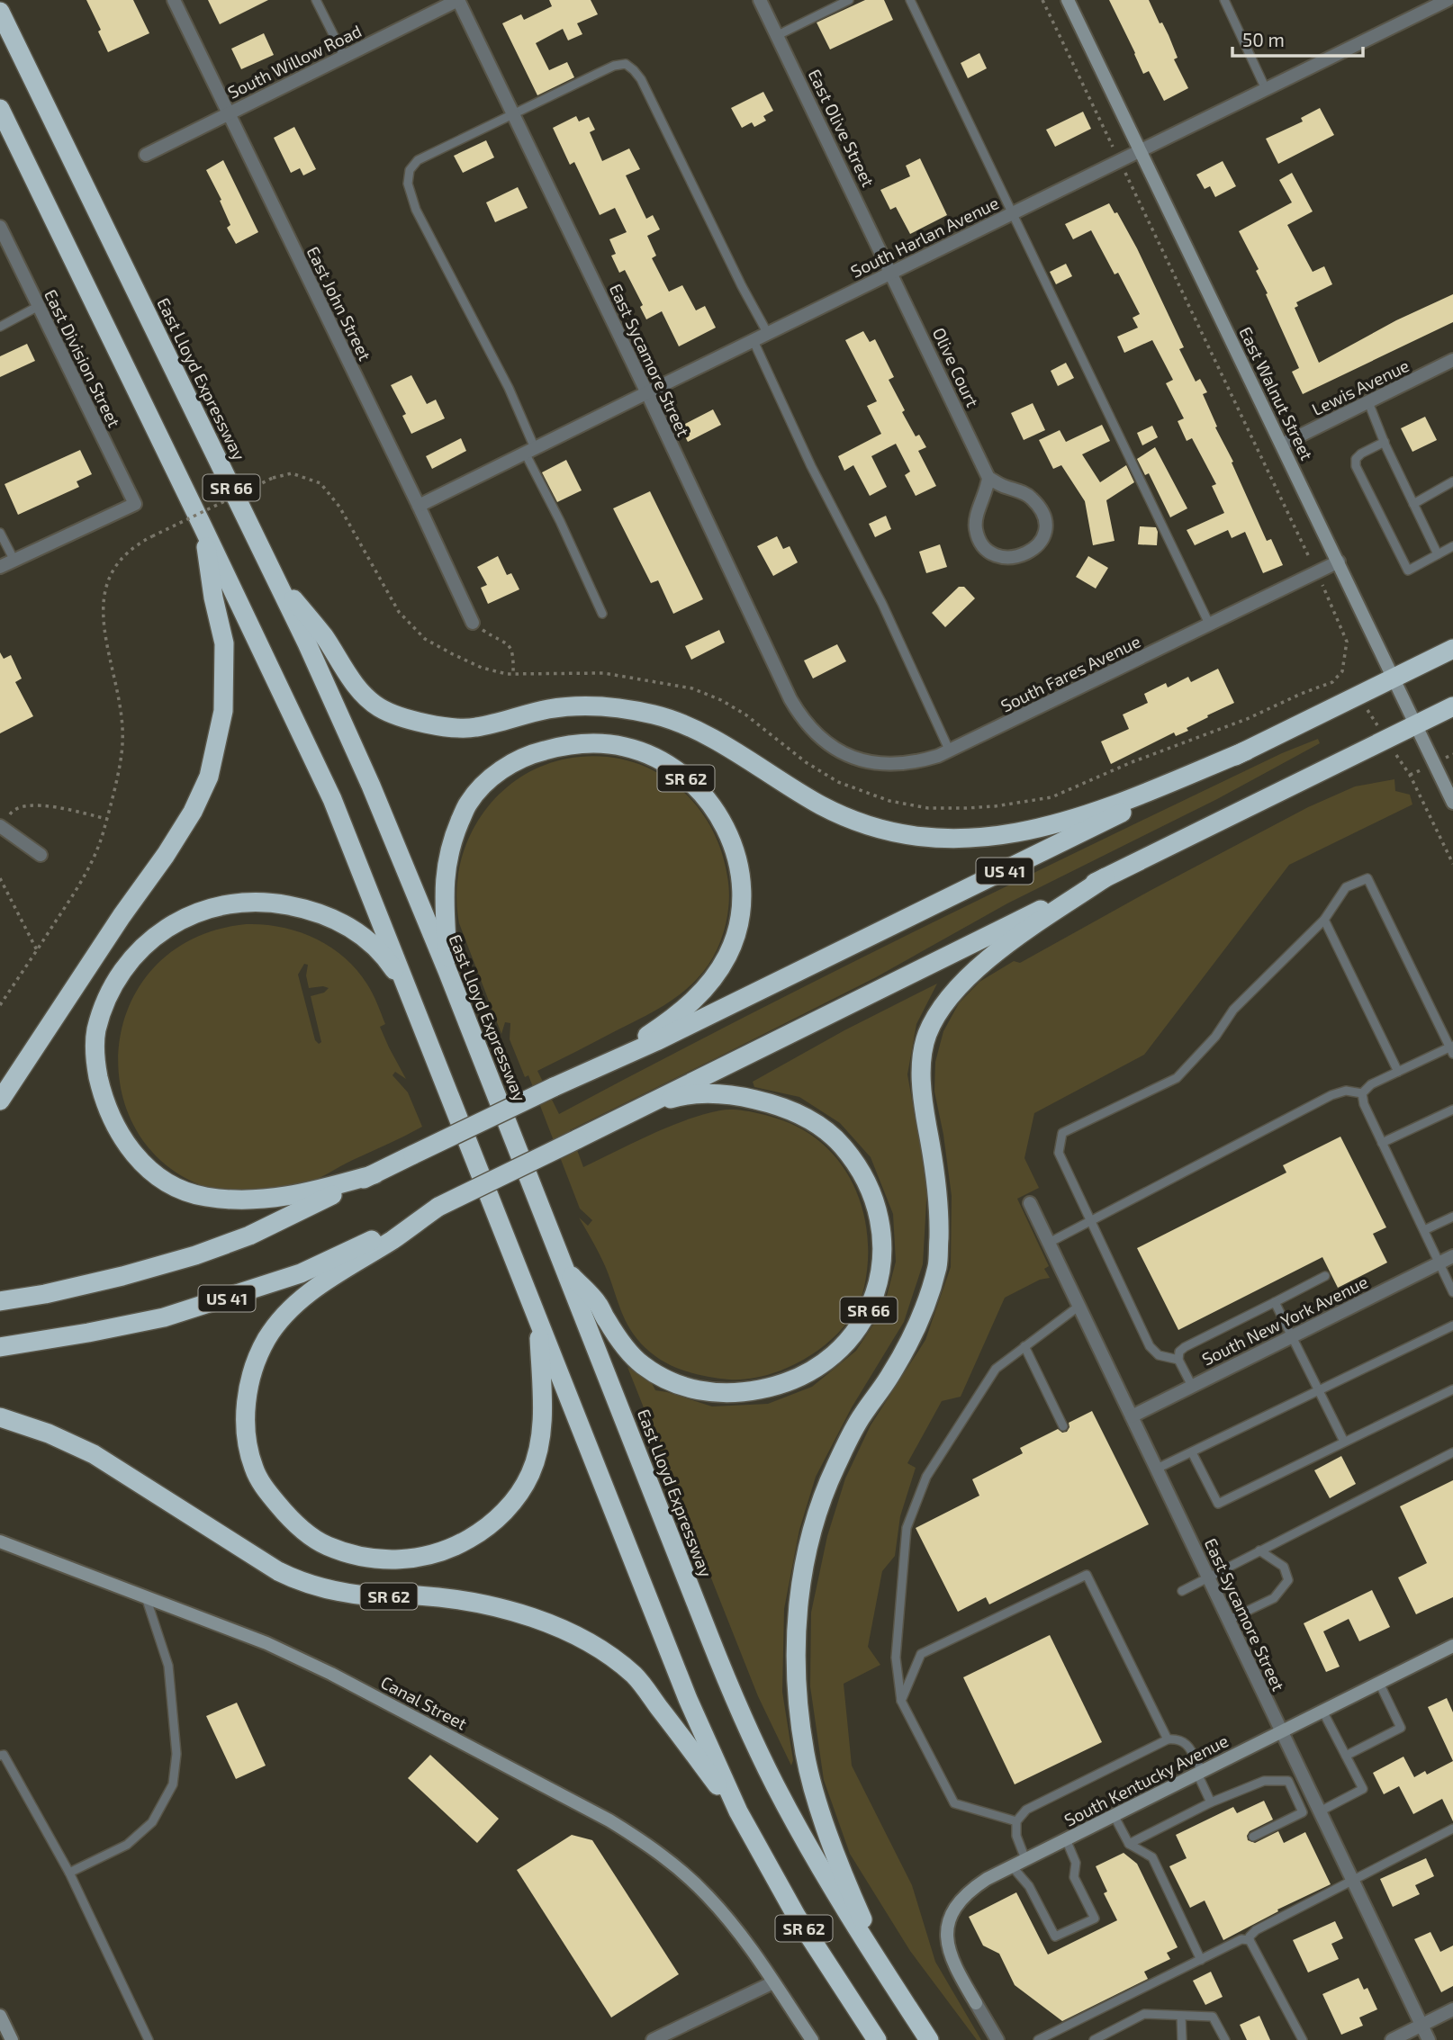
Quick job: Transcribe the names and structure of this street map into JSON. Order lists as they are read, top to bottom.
{
  "streets": {
    "highway": [
      "East Lloyd Expressway",
      "SR 66",
      "SR 62",
      "US 41"
    ],
    "street": [
      "South Willow Road",
      "East Olive Street",
      "South Harlan Avenue",
      "East John Street",
      "East Division Street",
      "East Sycamore Street",
      "Olive Court",
      "Lewis Avenue",
      "East Walnut Street",
      "South Fares Avenue",
      "South New York Avenue",
      "Canal Street",
      "South Kentucky Avenue"
    ]
  },
  "crossings": [
    ["South Willow Road", "East John Street"],
    ["South Willow Road", "East Sycamore Street"],
    ["East Olive Street", "South Harlan Avenue"],
    ["East Olive Street", "Olive Court"],
    ["South Harlan Avenue", "East John Street"],
    ["South Harlan Avenue", "East Sycamore Street"],
    ["South Harlan Avenue", "Olive Court"],
    ["South Harlan Avenue", "East Walnut Street"],
    ["East Sycamore Street", "South Fares Avenue"],
    ["East Sycamore Street", "South New York Avenue"],
    ["East Sycamore Street", "South Kentucky Avenue"],
    ["East Lloyd Expressway", "SR 66"],
    ["East Lloyd Expressway", "SR 62"],
    ["Lewis Avenue", "East Walnut Street"],
    ["East Walnut Street", "South Fares Avenue"],
    ["East Walnut Street", "US 41"],
    ["SR 66", "US 41"],
    ["SR 62", "US 41"]
  ],
  "scale_bar": "50 m"
}
